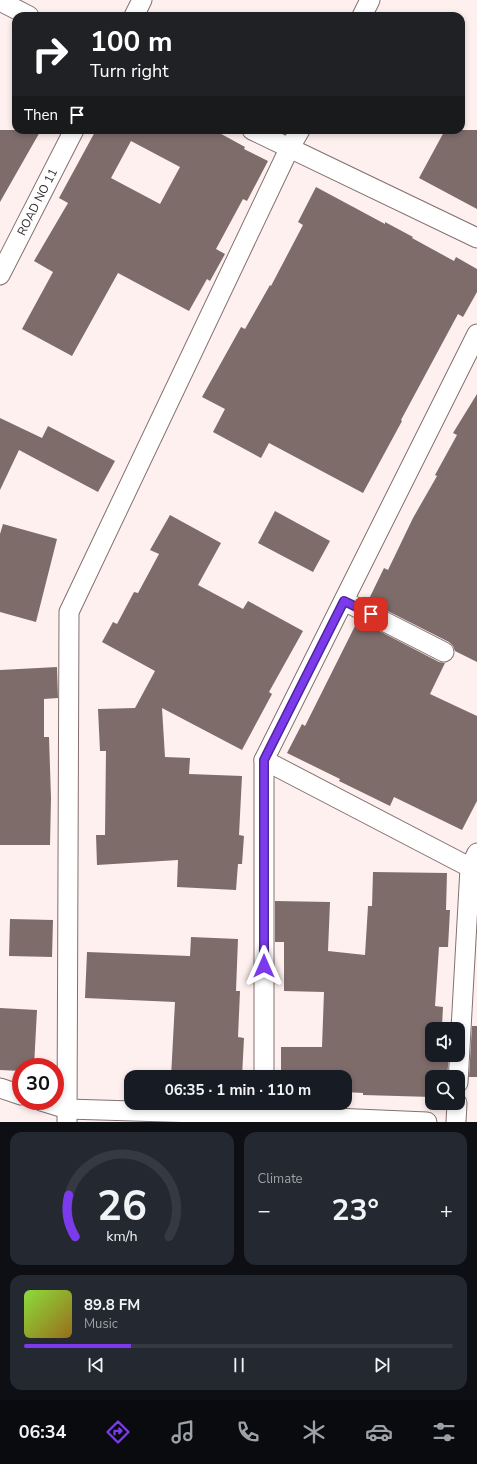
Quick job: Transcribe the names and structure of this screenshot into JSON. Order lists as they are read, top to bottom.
{
  "streets": {
    "street": ["ROAD NO 11"]
  },
  "page": {
    "turn": ["100 m", "Turn right"],
    "then": "Then",
    "limit": "30",
    "trip": "06:35 · 1 min · 110 m",
    "tile": "Climate",
    "heat": ["−", "23°", "+"],
    "song": ["89.8 FM", "Music"],
    "tabs": "06:34",
    "gauge": ["26", "km/h"]
  }
}
